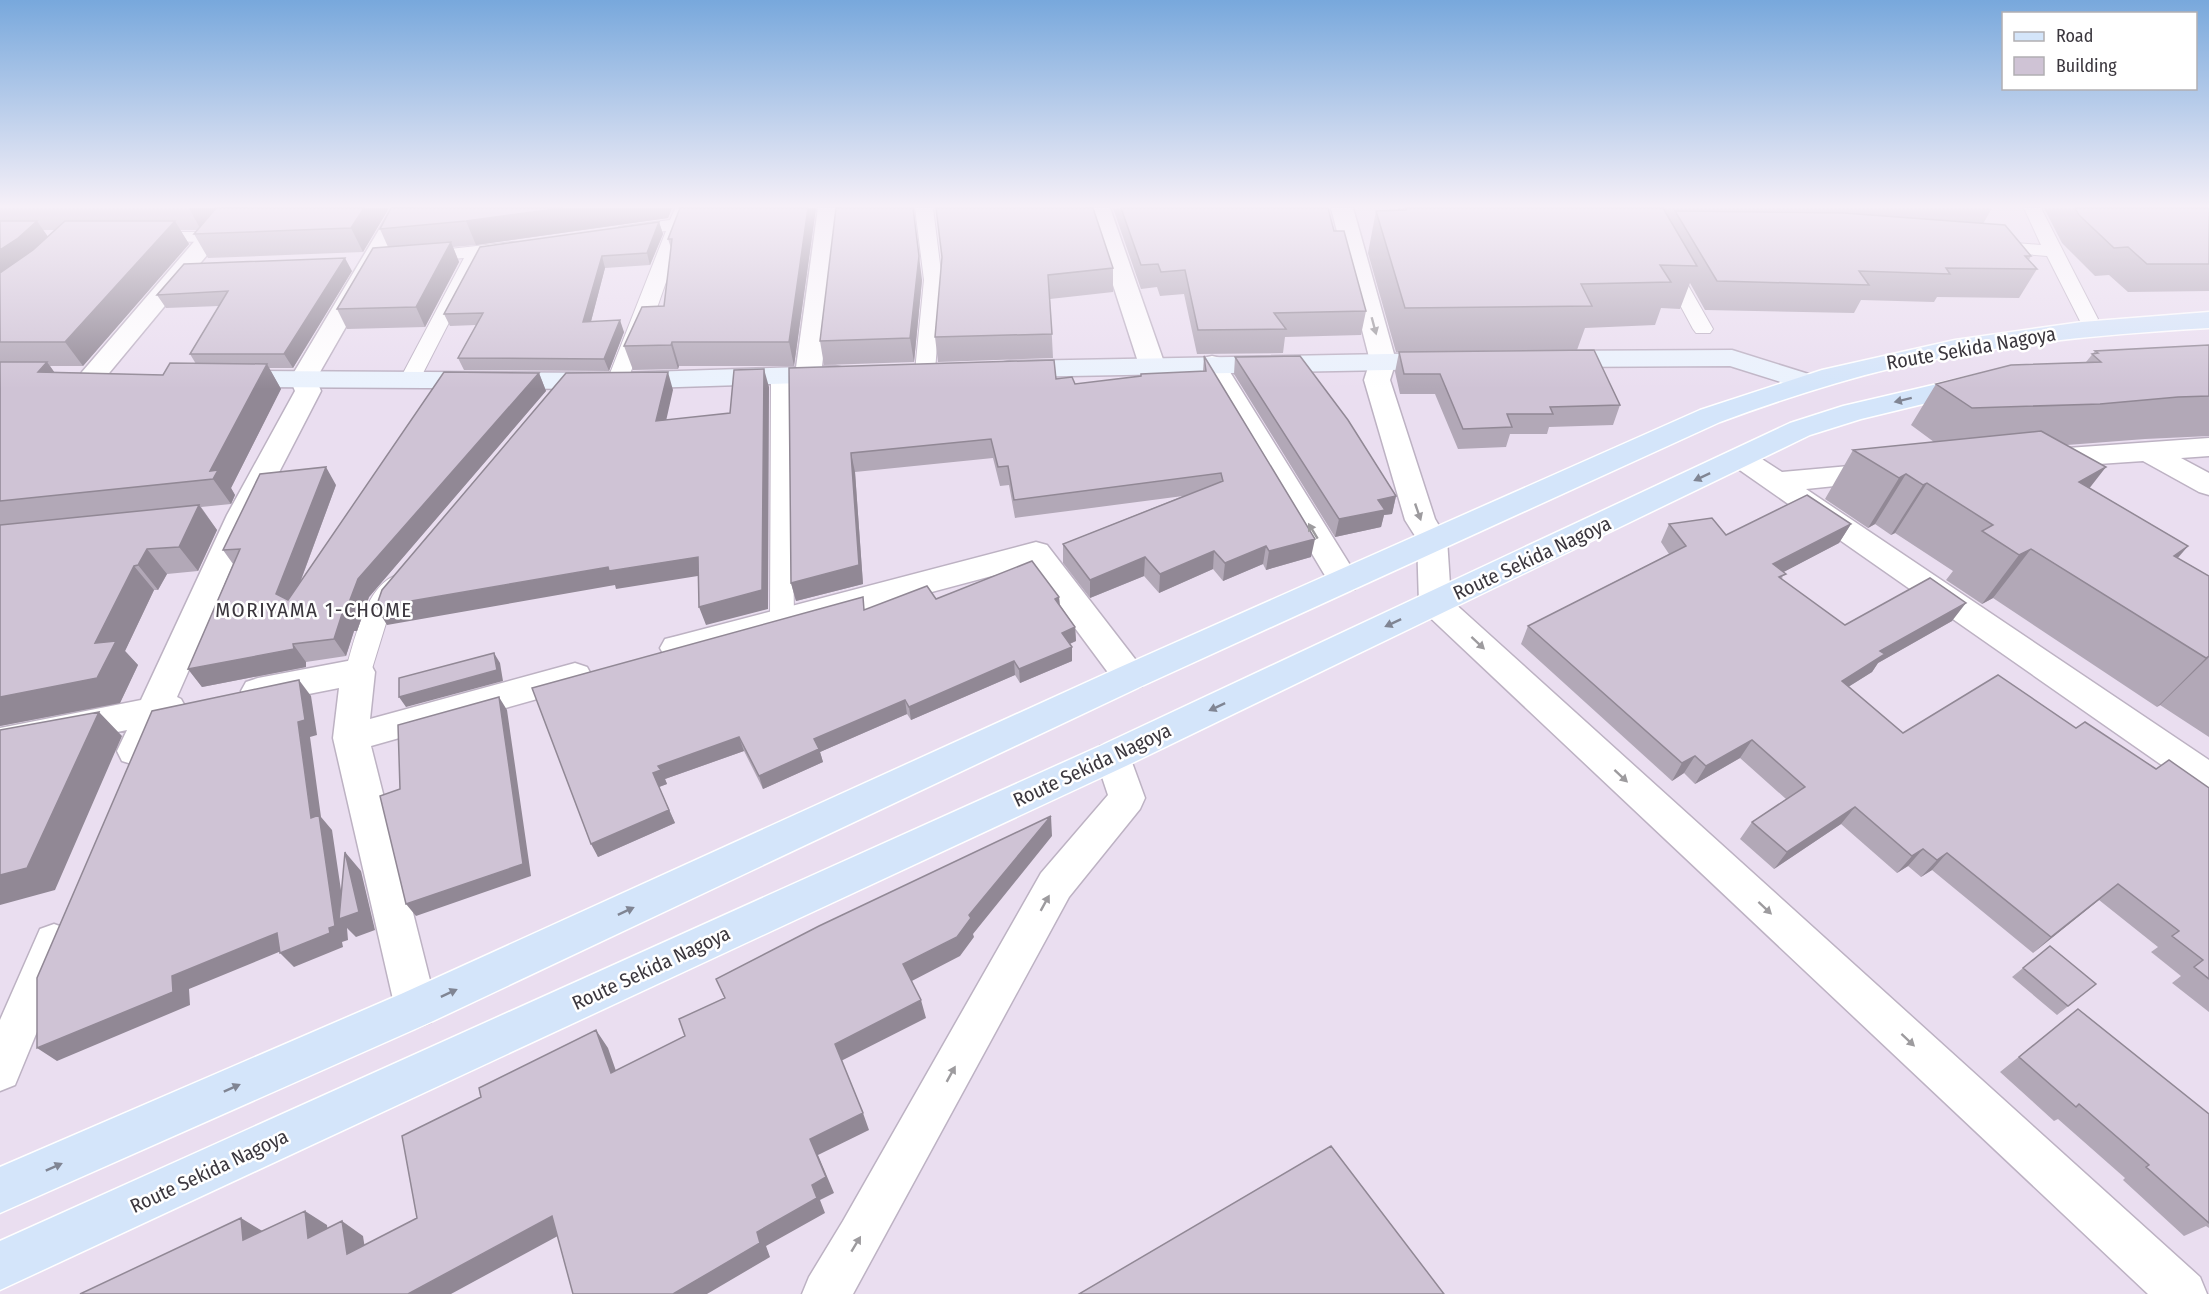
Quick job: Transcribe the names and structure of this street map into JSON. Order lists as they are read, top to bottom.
{
  "streets": {
    "main road": ["Route Sekida Nagoya"]
  },
  "districts": ["MORIYAMA 1-CHOME"],
  "legend": ["Road", "Building"]
}
